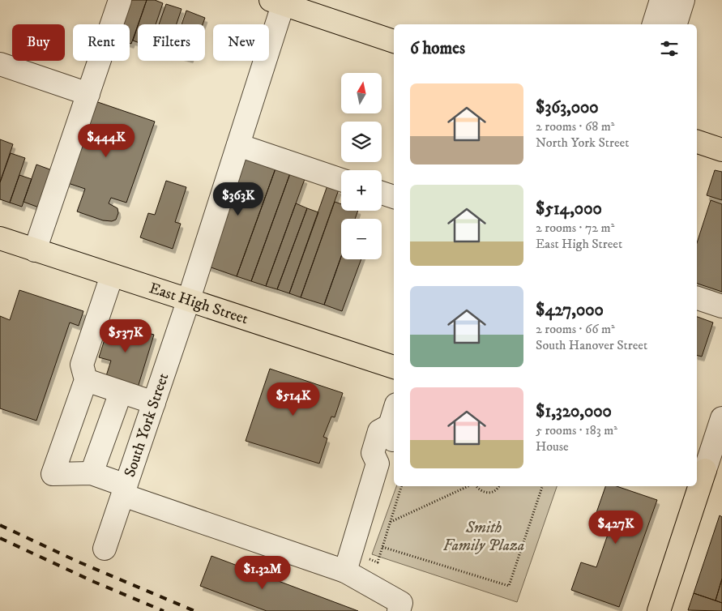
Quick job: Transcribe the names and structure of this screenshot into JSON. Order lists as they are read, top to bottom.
{
  "streets": {
    "main road": ["East High Street"],
    "street": ["South York Street"]
  },
  "crossings": [
    ["East High Street", "South York Street"]
  ],
  "parks": ["Smith Family Plaza"],
  "north": "top",
  "page": {
    "chip": [
      "Buy",
      "Rent",
      "Filters",
      "New"
    ],
    "heading": "6 homes",
    "map_buttons": ["+", "−"],
    "list": [
      {
        "name": "$363,000",
        "note": "2 rooms · 68 m² · North York Street"
      },
      {
        "name": "$514,000",
        "note": "2 rooms · 72 m² · East High Street"
      },
      {
        "name": "$427,000",
        "note": "2 rooms · 66 m² · South Hanover Street"
      },
      {
        "name": "$1,320,000",
        "note": "5 rooms · 183 m² · House"
      }
    ],
    "price": [
      "$444K",
      "$363K",
      "$537K",
      "$514K",
      "$427K",
      "$1.32M"
    ]
  }
}
